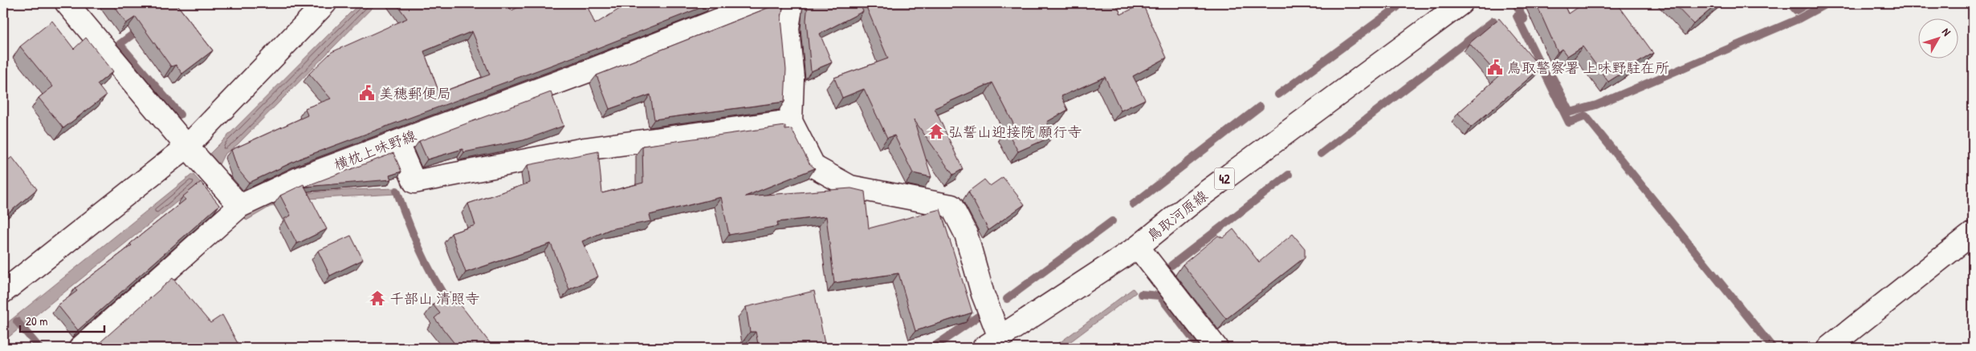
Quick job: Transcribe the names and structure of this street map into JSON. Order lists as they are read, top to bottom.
{
  "streets": {
    "street": ["横枕上味野線", "42", "鳥取河原線"]
  },
  "places": {
    "public building": ["鳥取警察署 上味野駐在所", "美穂郵便局"],
    "temple": ["弘誓山迎接院 願行寺", "千部山 清照寺"]
  },
  "scale_bar": "20 m",
  "north": "top right"
}
